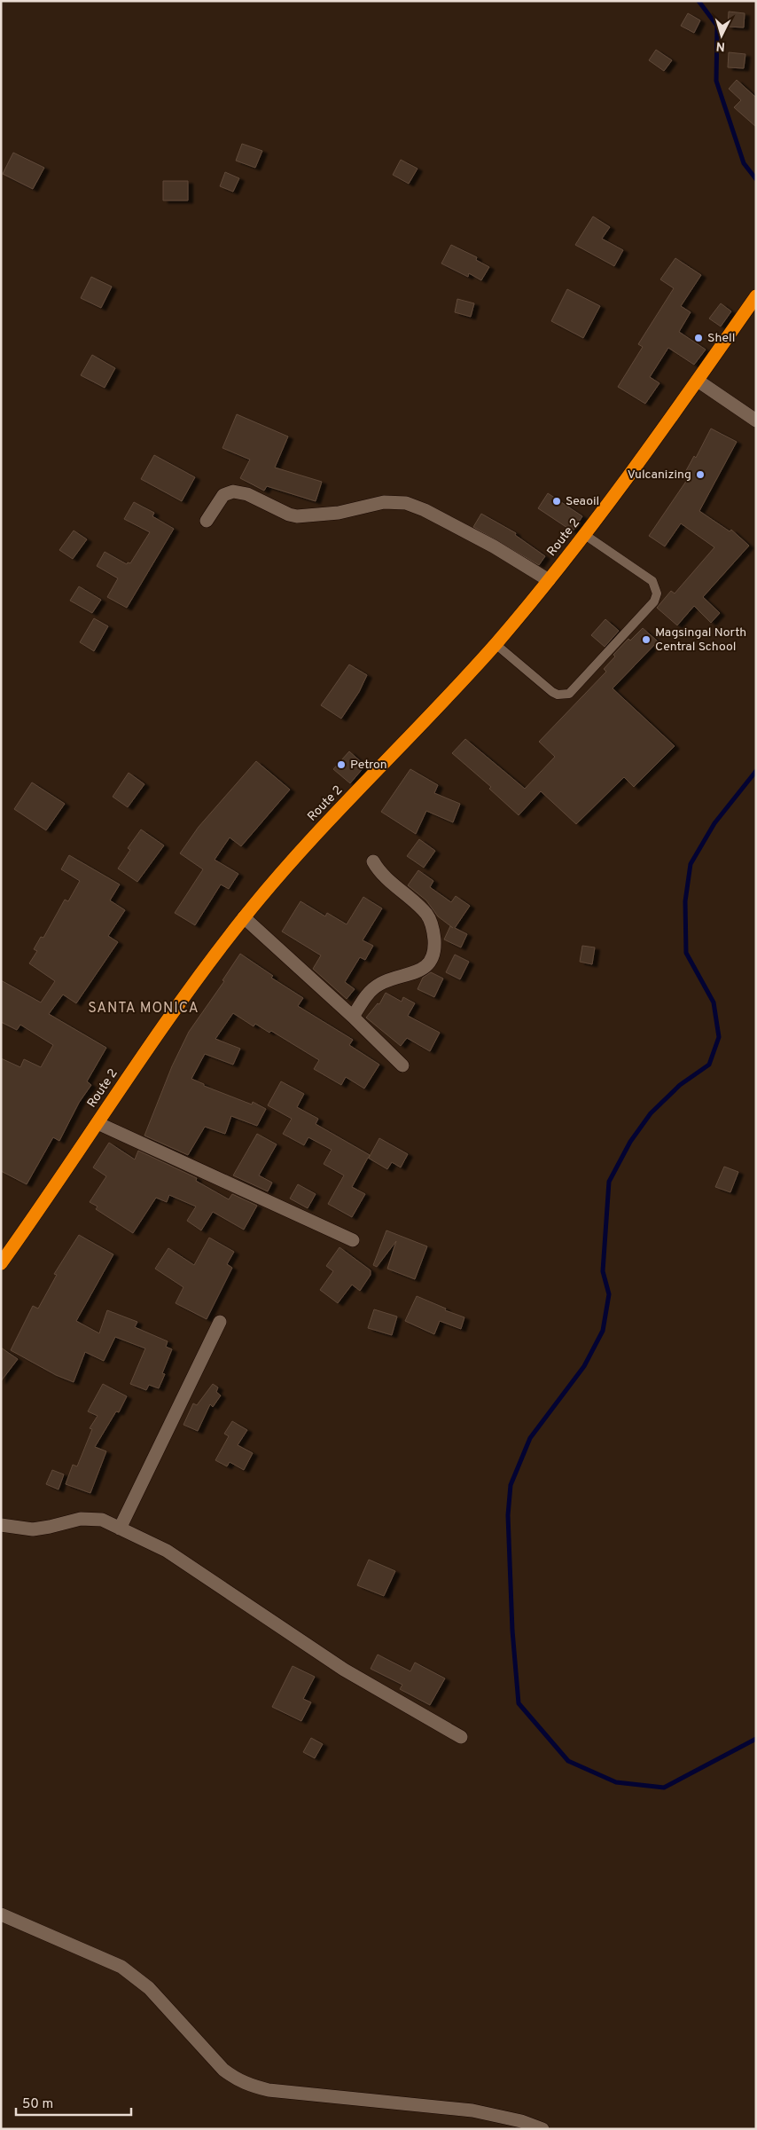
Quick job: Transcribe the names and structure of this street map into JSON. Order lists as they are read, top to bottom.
{
  "streets": {
    "highway": ["Route 2"]
  },
  "districts": ["SANTA MONICA"],
  "places": [
    "Shell",
    "Vulcanizing",
    "Seaoil",
    "Magsingal North Central School",
    "Petron"
  ],
  "scale_bar": "50 m",
  "north": "bottom"
}
